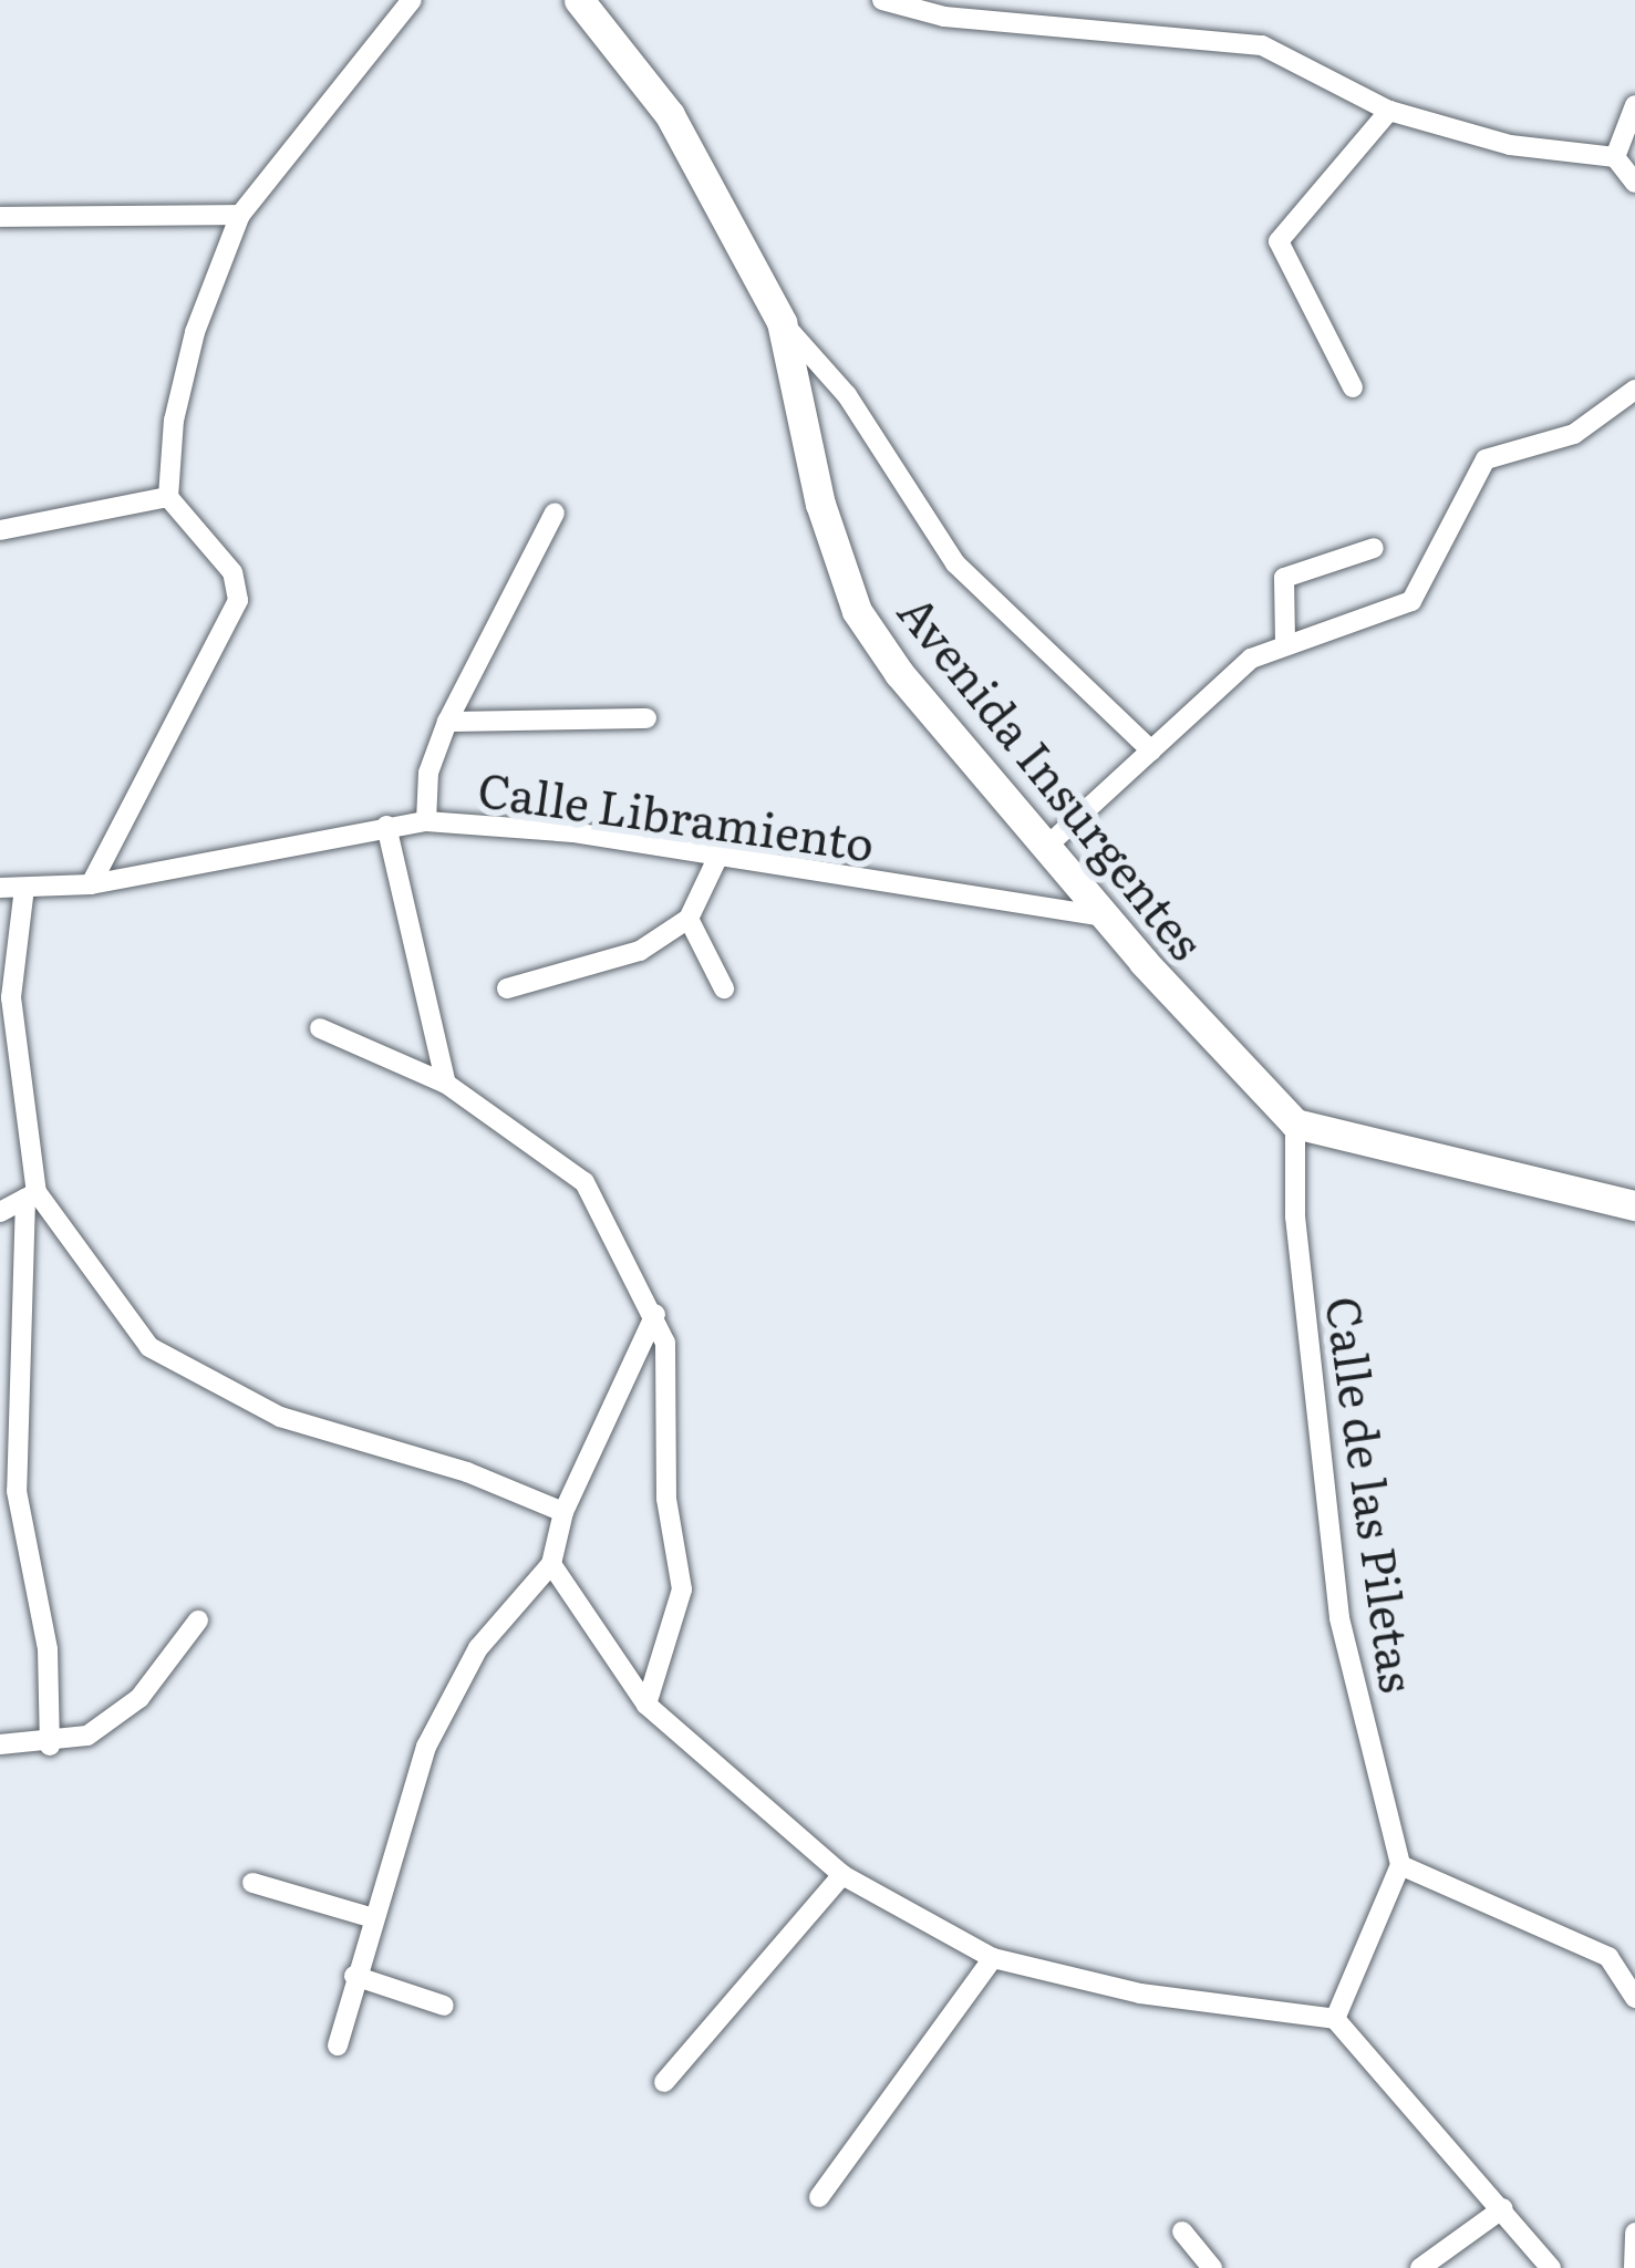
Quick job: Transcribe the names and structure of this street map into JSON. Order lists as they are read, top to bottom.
{
  "streets": {
    "main road": ["Avenida Insurgentes"],
    "street": ["Calle Libramiento", "Calle de las Piletas"]
  },
  "crossings": [
    ["Avenida Insurgentes", "Calle Libramiento"],
    ["Avenida Insurgentes", "Calle de las Piletas"]
  ]
}
